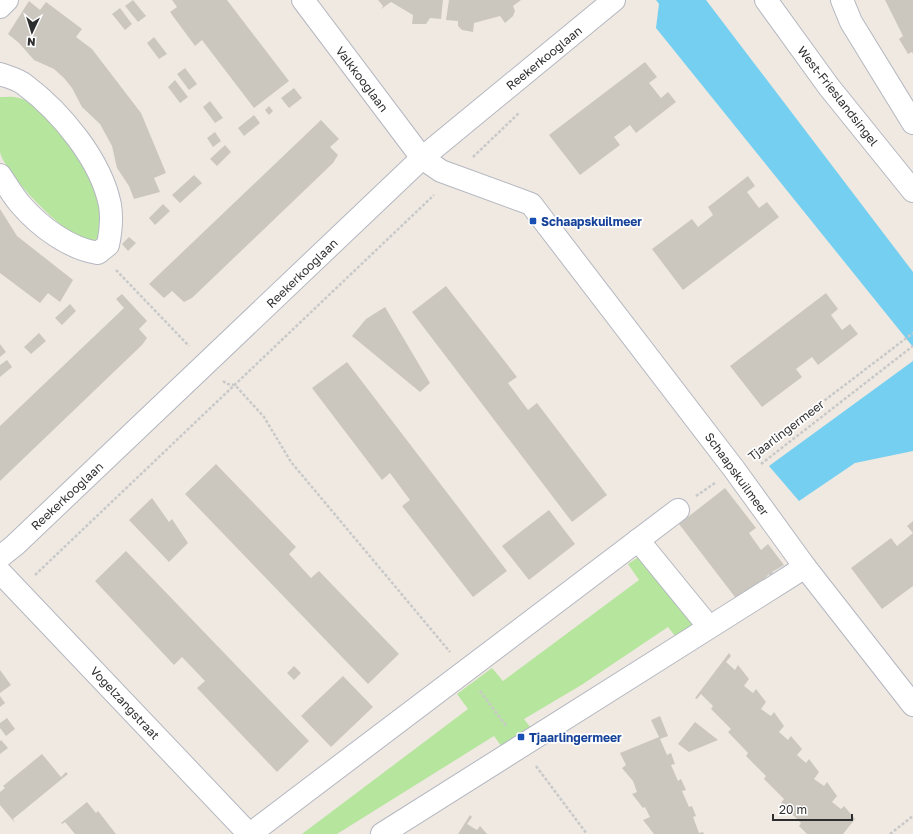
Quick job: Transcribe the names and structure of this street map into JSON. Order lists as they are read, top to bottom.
{
  "streets": {
    "street": [
      "Reekerkooglaan",
      "Valkkooglaan",
      "West-Frieslandsingel",
      "Schaapskuilmeer",
      "Vogelzangstraat"
    ],
    "path": ["Tjaarlingermeer"]
  },
  "crossings": [
    ["Reekerkooglaan", "Valkkooglaan"],
    ["Reekerkooglaan", "Schaapskuilmeer"],
    ["Valkkooglaan", "Schaapskuilmeer"],
    ["Tjaarlingermeer", "Schaapskuilmeer"]
  ],
  "places": {
    "transit": ["Schaapskuilmeer", "Tjaarlingermeer"]
  },
  "scale_bar": "20 m",
  "north": "bottom"
}
